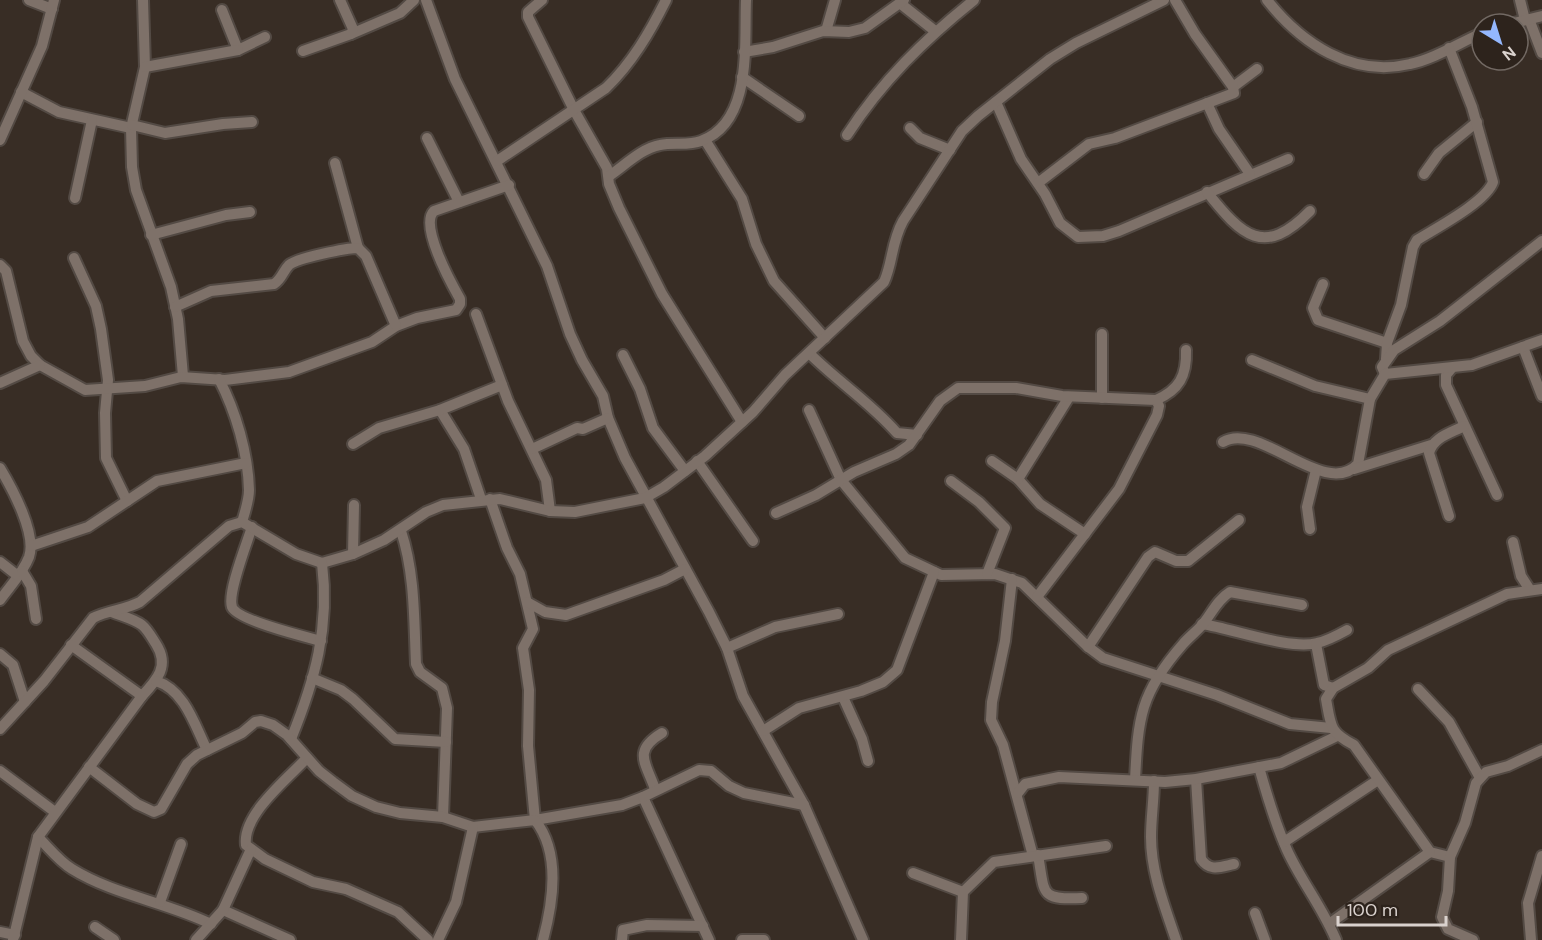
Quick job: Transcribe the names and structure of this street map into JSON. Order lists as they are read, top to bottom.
{
  "scale_bar": "100 m",
  "north": "bottom right"
}
